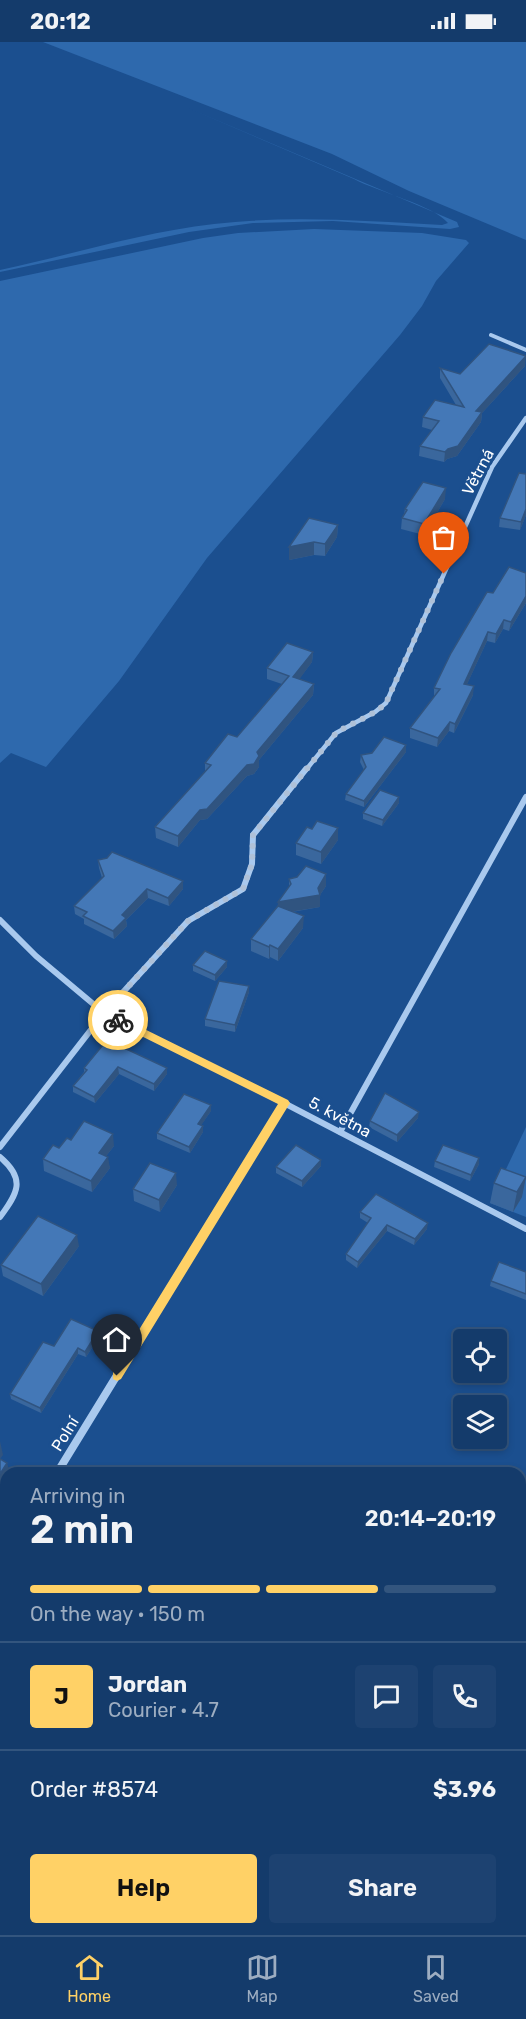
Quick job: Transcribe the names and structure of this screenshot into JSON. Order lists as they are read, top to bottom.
{
  "streets": {
    "street": ["Větrná", "5. května", "Polní"]
  },
  "crossings": [
    ["Větrná", "5. května"],
    ["5. května", "Polní"]
  ],
  "page": {
    "status": "20:12",
    "heading": ["2 min", "Arriving in", "20:14–20:19"],
    "panel": [
      "Jordan",
      "Courier · 4.7",
      "Order #8574",
      "$3.96"
    ],
    "bar": "On the way · 150 m",
    "round": "J",
    "buttons": ["Help", "Share"],
    "tabs": ["Home", "Map", "Saved"]
  }
}
